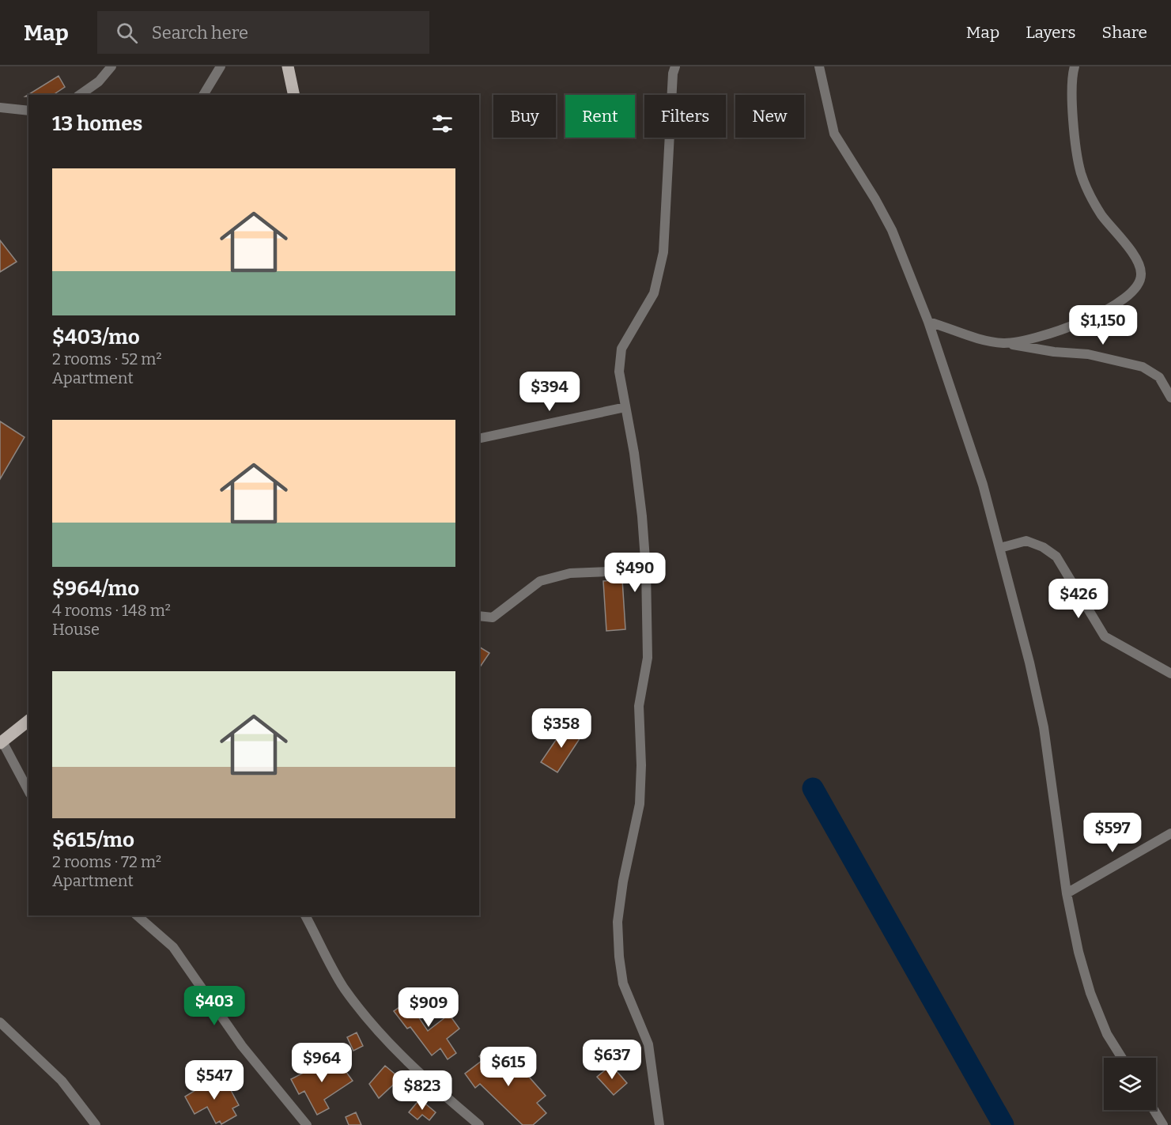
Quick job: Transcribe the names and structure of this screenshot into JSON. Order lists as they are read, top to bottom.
{
  "page": {
    "header": "Map",
    "search": "Search here",
    "nav": ["Map", "Layers", "Share"],
    "chip": [
      "Buy",
      "Rent",
      "Filters",
      "New"
    ],
    "heading": "13 homes",
    "list": [
      {
        "name": "$403/mo",
        "note": "2 rooms · 52 m² · Apartment"
      },
      {
        "name": "$964/mo",
        "note": "4 rooms · 148 m² · House"
      },
      {
        "name": "$615/mo",
        "note": "2 rooms · 72 m² · Apartment"
      }
    ],
    "price": [
      "$1,150",
      "$394",
      "$490",
      "$426",
      "$358",
      "$597",
      "$403",
      "$909",
      "$637",
      "$964",
      "$615",
      "$547",
      "$823"
    ]
  }
}
